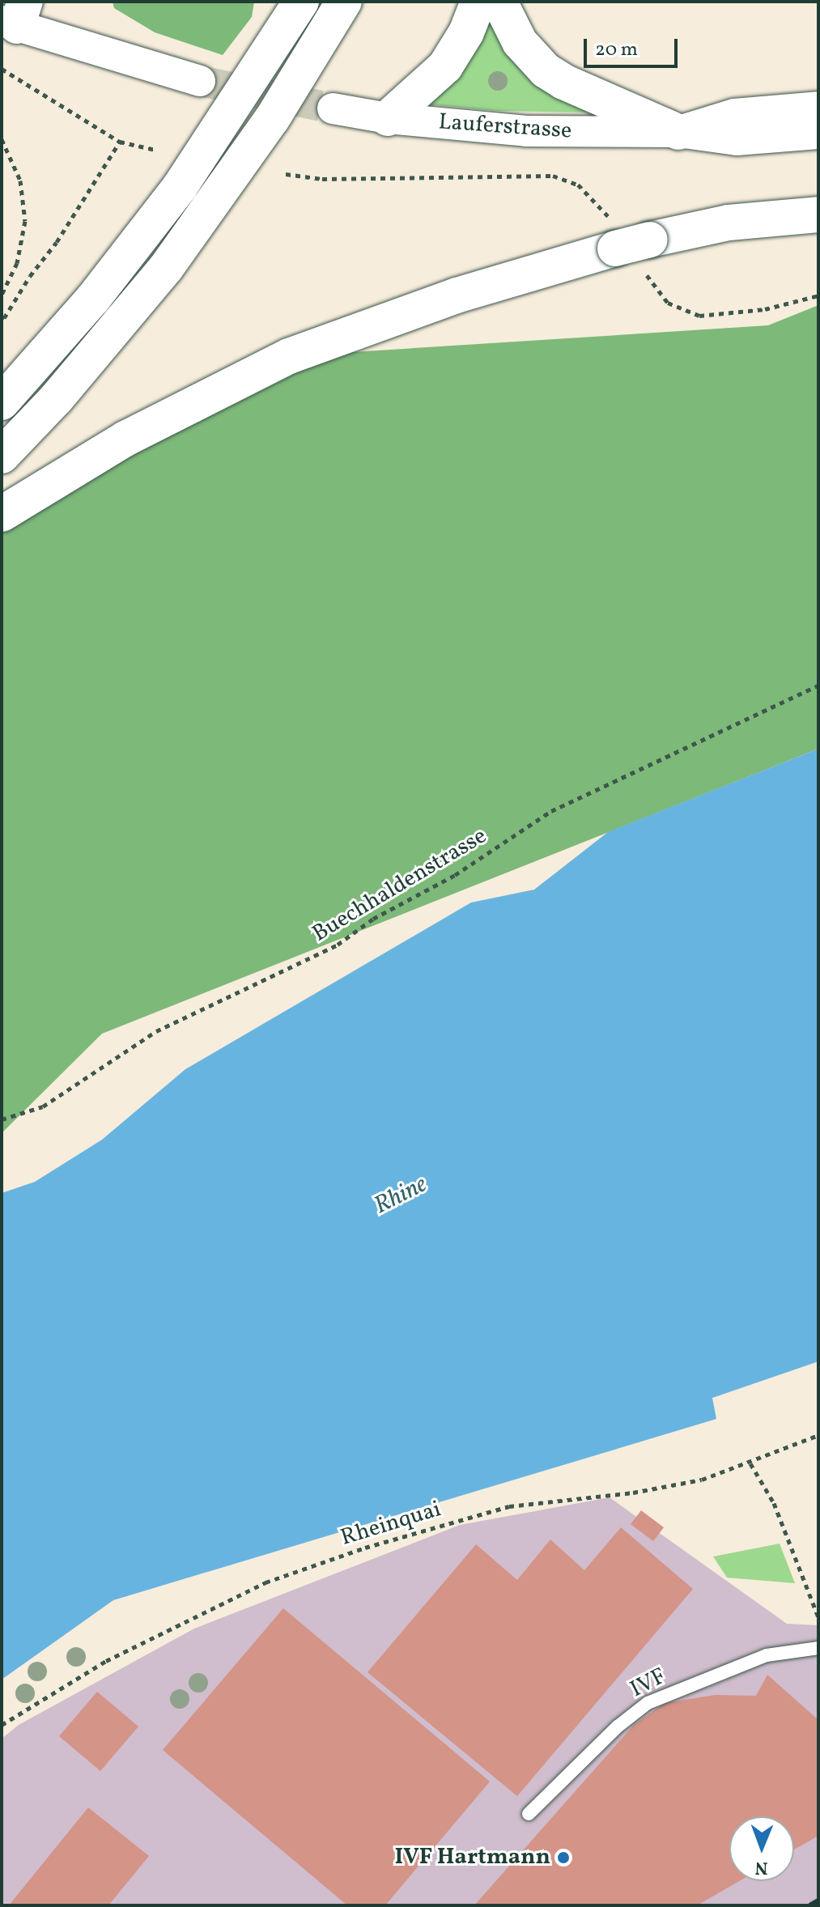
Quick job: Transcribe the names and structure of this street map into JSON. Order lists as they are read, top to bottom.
{
  "streets": {
    "street": ["Lauferstrasse"],
    "lane": ["IVF"],
    "path": ["Buechhaldenstrasse", "Rheinquai"]
  },
  "water": ["Rhine"],
  "places": ["IVF Hartmann"],
  "scale_bar": "20 m",
  "north": "bottom"
}
